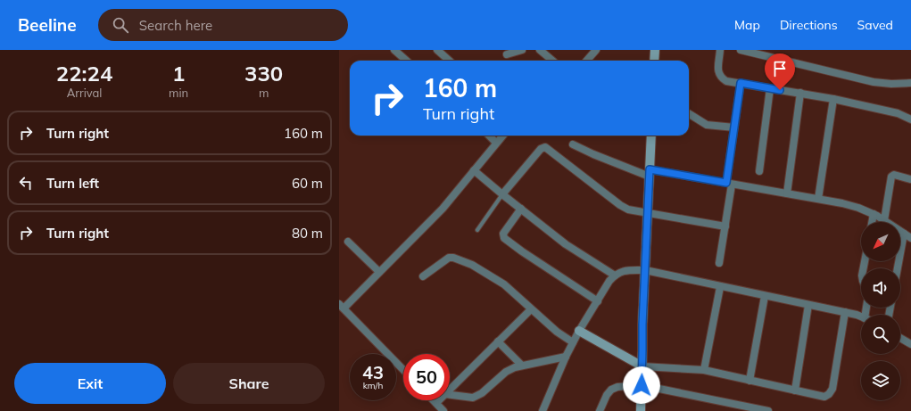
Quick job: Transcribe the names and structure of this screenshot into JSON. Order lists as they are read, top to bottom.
{
  "north": "bottom left",
  "page": {
    "header": "Beeline",
    "search": "Search here",
    "nav": ["Map", "Directions", "Saved"],
    "eta": [
      "22:24",
      "Arrival",
      "1",
      "min",
      "330",
      "m"
    ],
    "turn": ["160 m", "Turn right"],
    "list": [
      {
        "name": "Turn right",
        "value": "160 m"
      },
      {
        "name": "Turn left",
        "value": "60 m"
      },
      {
        "name": "Turn right",
        "value": "80 m"
      }
    ],
    "speed": "43 km/h",
    "limit": "50",
    "buttons": ["Exit", "Share"]
  }
}
